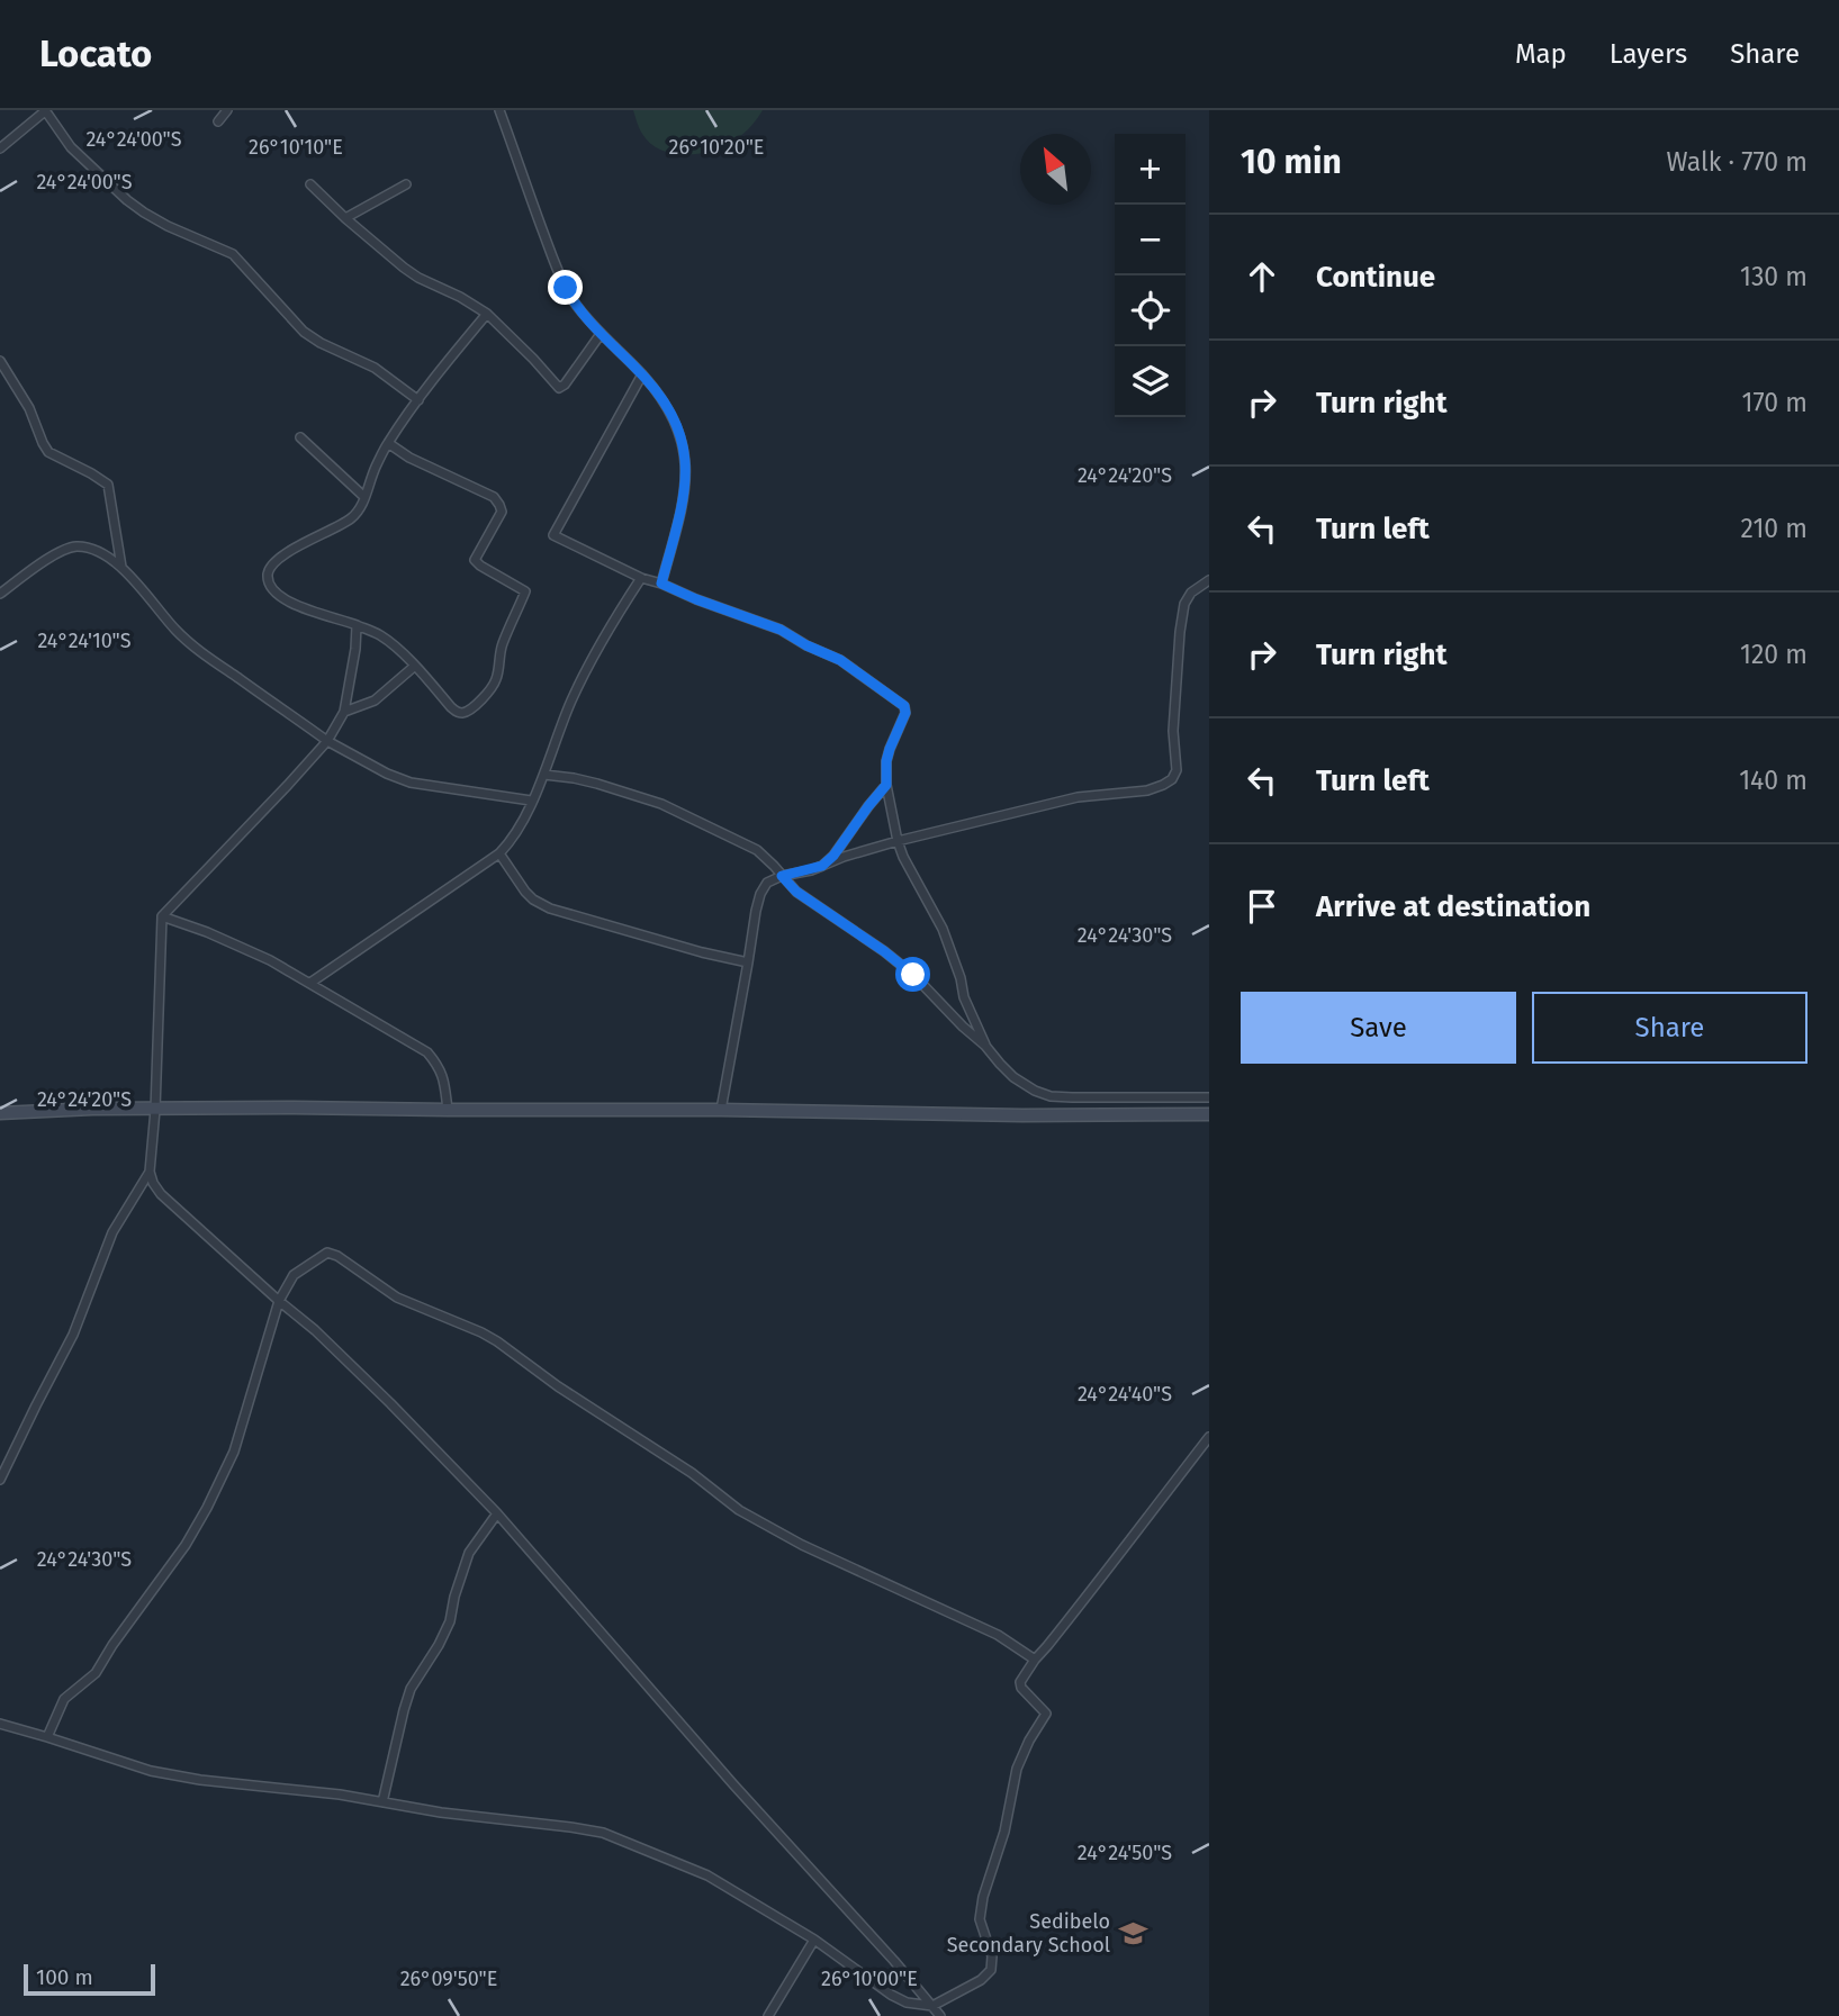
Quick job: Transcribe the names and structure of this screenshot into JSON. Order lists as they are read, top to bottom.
{
  "places": {
    "school or university": ["Sedibelo Secondary School"]
  },
  "scale_bar": "100 m",
  "north": "top left",
  "page": {
    "header": "Locato",
    "nav": ["Map", "Layers", "Share"],
    "heading": ["10 min", "Walk · 770 m"],
    "map_buttons": ["+", "−"],
    "list": [
      ["Continue", "130 m"],
      ["Turn right", "170 m"],
      ["Turn left", "210 m"],
      ["Turn right", "120 m"],
      ["Turn left", "140 m"],
      "Arrive at destination"
    ],
    "buttons": ["Save", "Share"],
    "scale": "100 m"
  },
  "coordinates": [
    "24°24'00\"S",
    "26°10'10\"E",
    "26°10'20\"E",
    "24°24'20\"S",
    "24°24'10\"S",
    "24°24'30\"S",
    "24°24'40\"S",
    "24°24'50\"S",
    "26°09'50\"E",
    "26°10'00\"E"
  ]
}
